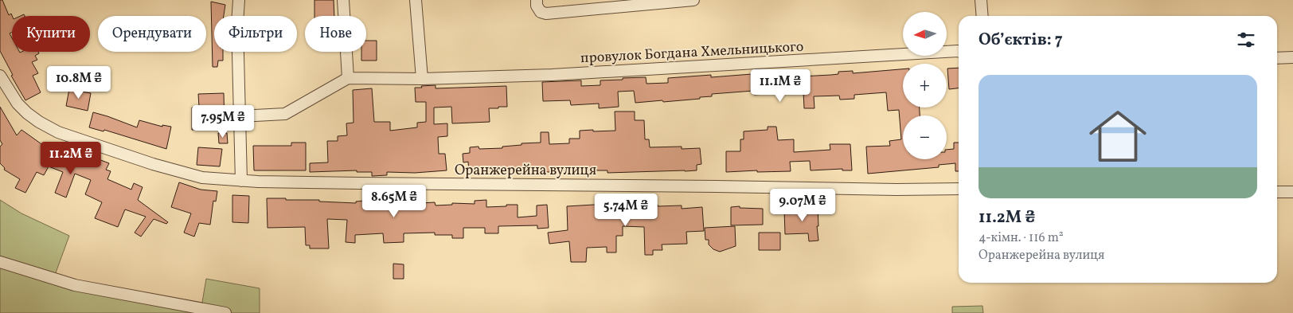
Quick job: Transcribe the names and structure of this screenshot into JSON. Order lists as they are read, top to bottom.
{
  "streets": {
    "street": ["провулок Богдана Хмельницького", "Оранжерейна вулиця"]
  },
  "north": "left",
  "page": {
    "map_buttons": ["+", "−"],
    "chip": [
      "Купити",
      "Орендувати",
      "Фільтри",
      "Нове"
    ],
    "heading": "Об’єктів: 7",
    "list": [
      {
        "name": "11.2M ₴",
        "note": "4-кімн. · 116 m² · Оранжерейна вулиця"
      }
    ],
    "price": [
      "10.8M ₴",
      "11.1M ₴",
      "7.95M ₴",
      "11.2M ₴",
      "8.65M ₴",
      "9.07M ₴",
      "5.74M ₴"
    ]
  }
}
